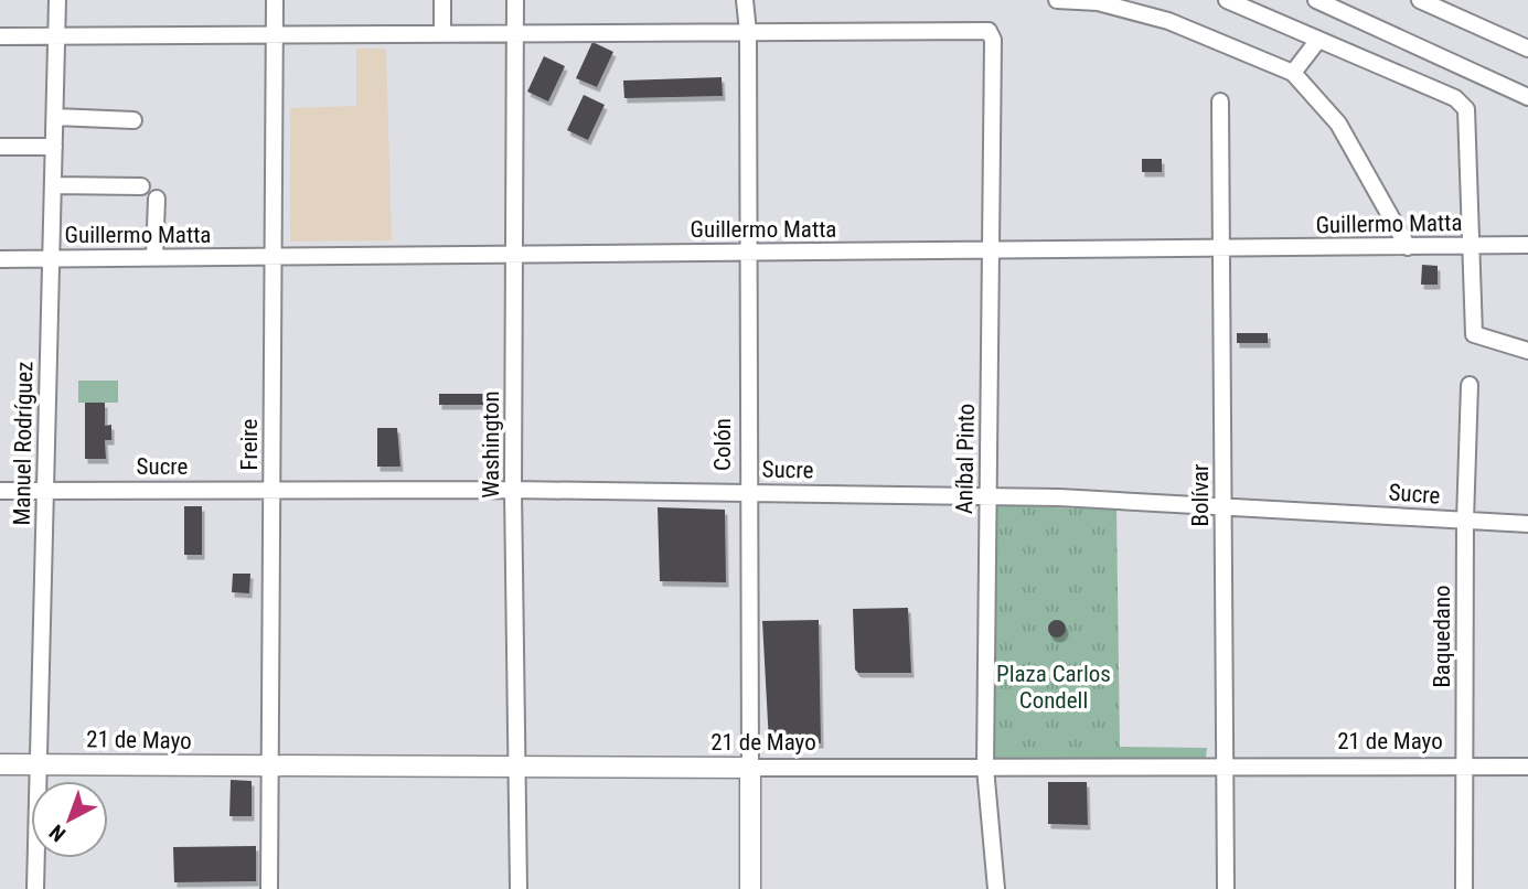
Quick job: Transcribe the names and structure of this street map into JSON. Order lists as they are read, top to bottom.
{
  "streets": {
    "main road": ["Colón", "21 de Mayo"],
    "street": [
      "Guillermo Matta",
      "Manuel Rodríguez",
      "Freire",
      "Washington",
      "Aníbal Pinto",
      "Sucre",
      "Bolívar",
      "Baquedano"
    ]
  },
  "crossings": [
    ["Guillermo Matta", "Manuel Rodríguez"],
    ["Guillermo Matta", "Freire"],
    ["Guillermo Matta", "Washington"],
    ["Guillermo Matta", "Colón"],
    ["Guillermo Matta", "Aníbal Pinto"],
    ["Guillermo Matta", "Bolívar"],
    ["Manuel Rodríguez", "Sucre"],
    ["Manuel Rodríguez", "21 de Mayo"],
    ["Freire", "Sucre"],
    ["Freire", "21 de Mayo"],
    ["Washington", "Sucre"],
    ["Washington", "21 de Mayo"],
    ["Colón", "Aníbal Pinto"],
    ["Colón", "Sucre"],
    ["Colón", "21 de Mayo"],
    ["Aníbal Pinto", "Sucre"],
    ["Aníbal Pinto", "21 de Mayo"],
    ["Sucre", "Bolívar"],
    ["Sucre", "Baquedano"],
    ["Bolívar", "21 de Mayo"],
    ["Baquedano", "21 de Mayo"]
  ],
  "parks": ["Plaza Carlos Condell"],
  "north": "bottom left"
}
